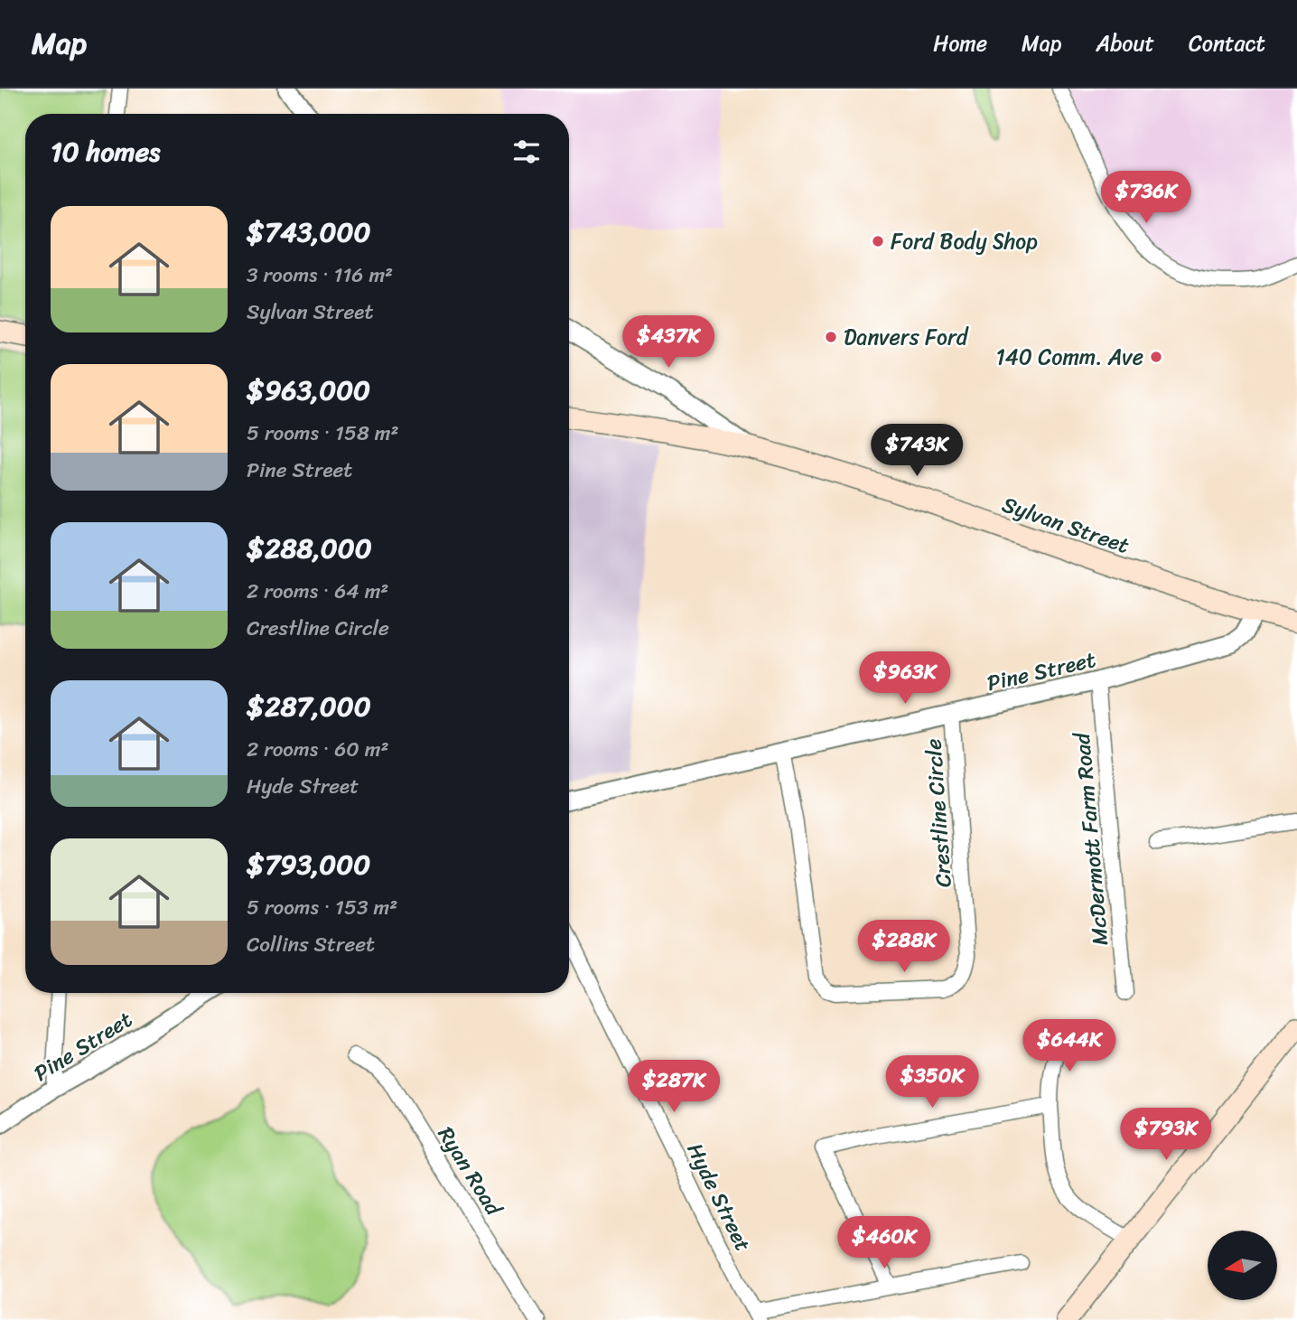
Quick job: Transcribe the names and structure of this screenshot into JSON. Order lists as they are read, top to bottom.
{
  "streets": {
    "main road": ["Sylvan Street"],
    "street": [
      "Pine Street",
      "Crestline Circle",
      "McDermott Farm Road",
      "Ryan Road",
      "Hyde Street"
    ]
  },
  "crossings": [
    ["Sylvan Street", "Pine Street"],
    ["Pine Street", "Crestline Circle"],
    ["Pine Street", "McDermott Farm Road"]
  ],
  "places": ["Ford Body Shop", "Danvers Ford", "140 Comm. Ave"],
  "north": "left",
  "page": {
    "header": "Map",
    "nav": [
      "Home",
      "Map",
      "About",
      "Contact"
    ],
    "heading": "10 homes",
    "price": [
      "$736K",
      "$437K",
      "$743K",
      "$963K",
      "$288K",
      "$644K",
      "$350K",
      "$287K",
      "$793K",
      "$460K"
    ],
    "list": [
      {
        "name": "$743,000",
        "note": "3 rooms · 116 m² · Sylvan Street"
      },
      {
        "name": "$963,000",
        "note": "5 rooms · 158 m² · Pine Street"
      },
      {
        "name": "$288,000",
        "note": "2 rooms · 64 m² · Crestline Circle"
      },
      {
        "name": "$287,000",
        "note": "2 rooms · 60 m² · Hyde Street"
      },
      {
        "name": "$793,000",
        "note": "5 rooms · 153 m² · Collins Street"
      }
    ]
  }
}
